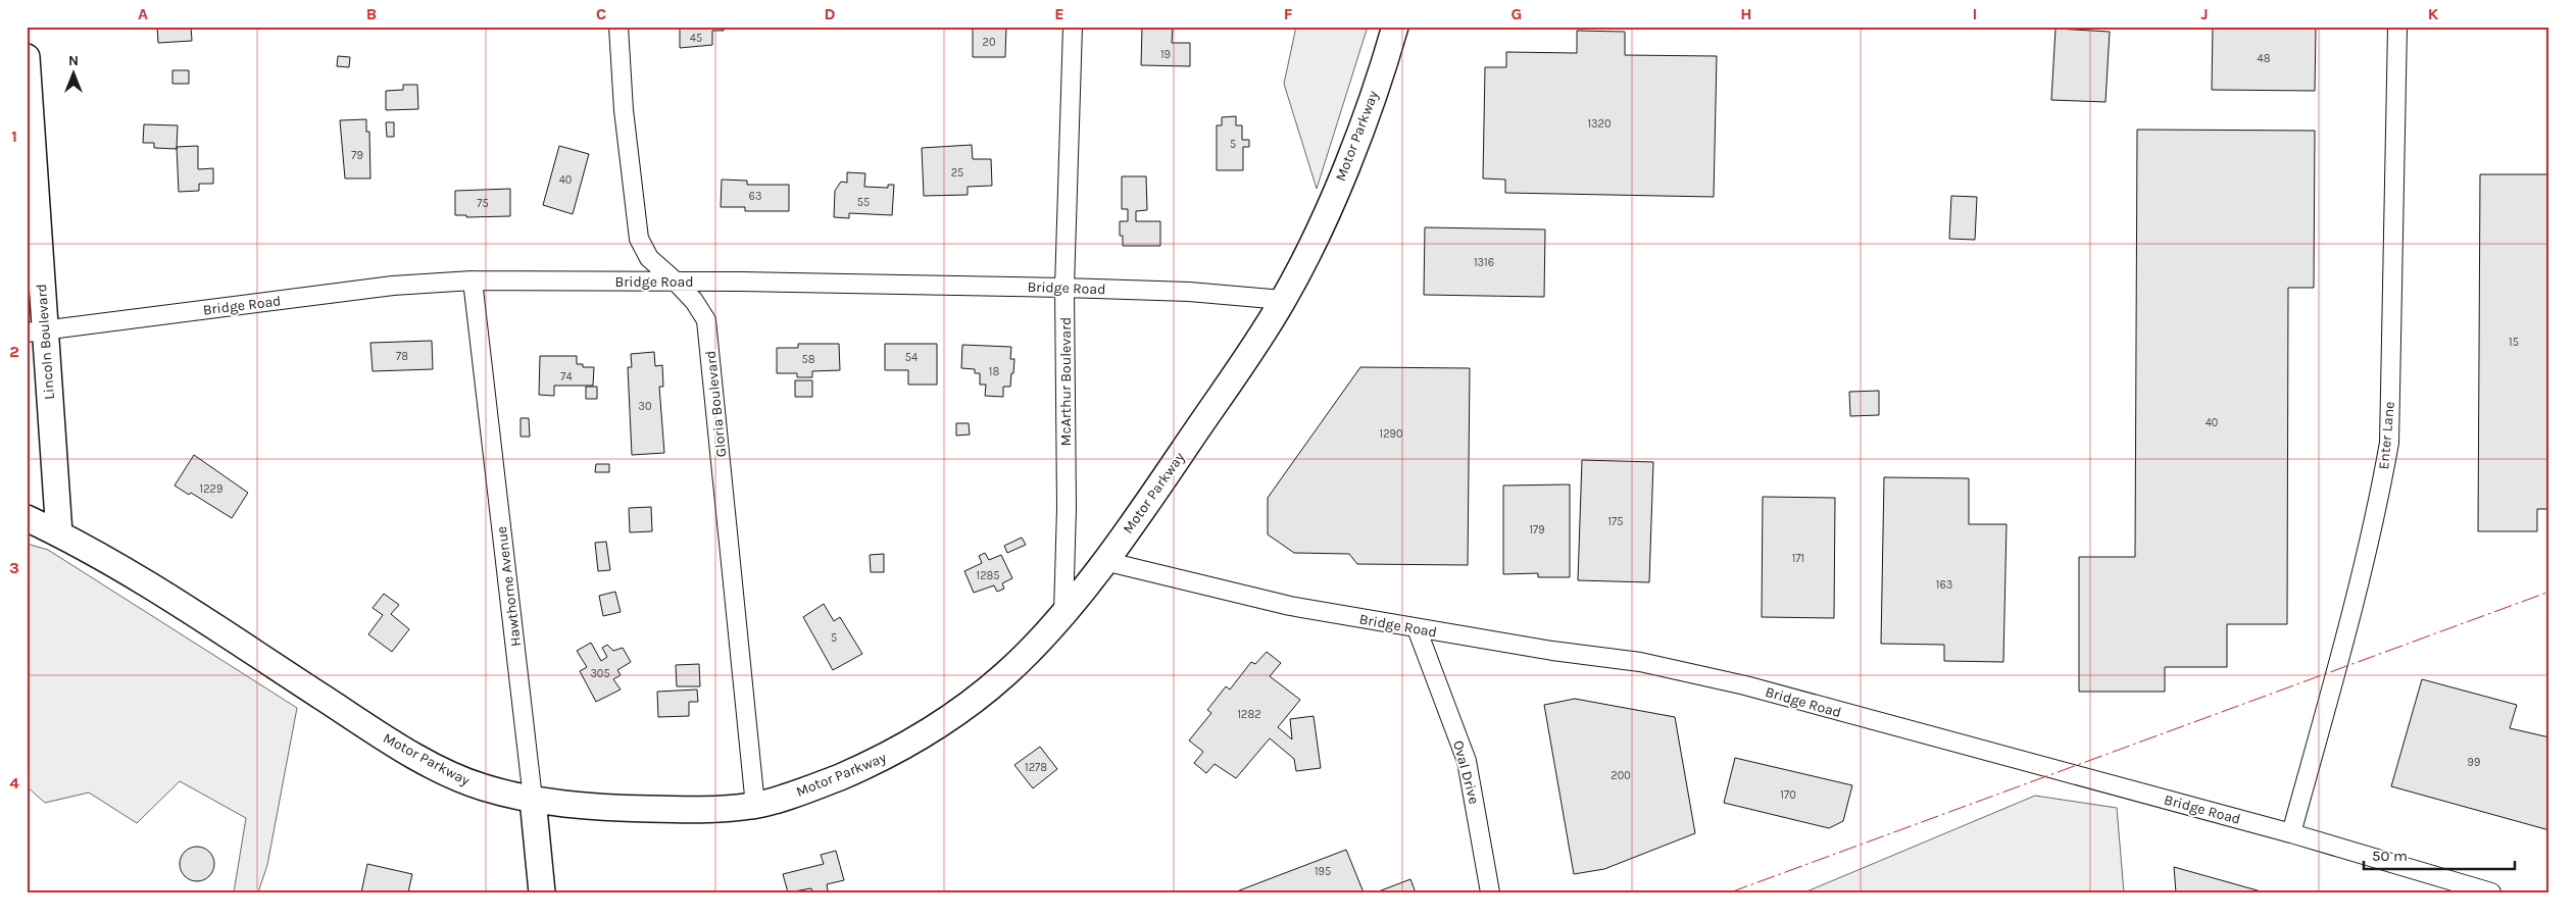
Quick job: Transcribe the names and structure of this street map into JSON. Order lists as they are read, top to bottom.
{
  "streets": {
    "main road": ["Motor Parkway", "Lincoln Boulevard", "Hawthorne Avenue"],
    "street": [
      "Bridge Road",
      "McArthur Boulevard",
      "Gloria Boulevard",
      "Enter Lane",
      "Oval Drive"
    ]
  },
  "crossings": [
    ["Motor Parkway", "Bridge Road"],
    ["Motor Parkway", "Lincoln Boulevard"],
    ["Motor Parkway", "McArthur Boulevard"],
    ["Motor Parkway", "Gloria Boulevard"],
    ["Motor Parkway", "Hawthorne Avenue"],
    ["Bridge Road", "Lincoln Boulevard"],
    ["Bridge Road", "McArthur Boulevard"],
    ["Bridge Road", "Gloria Boulevard"],
    ["Bridge Road", "Enter Lane"],
    ["Bridge Road", "Hawthorne Avenue"],
    ["Bridge Road", "Oval Drive"]
  ],
  "house_numbers": [
    "45",
    "20",
    "19",
    "48",
    "1320",
    "5",
    "79",
    "25",
    "40",
    "63",
    "55",
    "75",
    "1316",
    "15",
    "78",
    "54",
    "58",
    "18",
    "74",
    "30",
    "40",
    "1290",
    "1229",
    "175",
    "179",
    "171",
    "1285",
    "163",
    "5",
    "305",
    "1282",
    "99",
    "1278",
    "200",
    "170",
    "195"
  ],
  "scale_bar": "50 m",
  "north": "top",
  "grid": {
    "columns": [
      "A",
      "B",
      "C",
      "D",
      "E",
      "F",
      "G",
      "H",
      "I",
      "J",
      "K"
    ],
    "rows": [
      "1",
      "2",
      "3",
      "4"
    ]
  }
}
